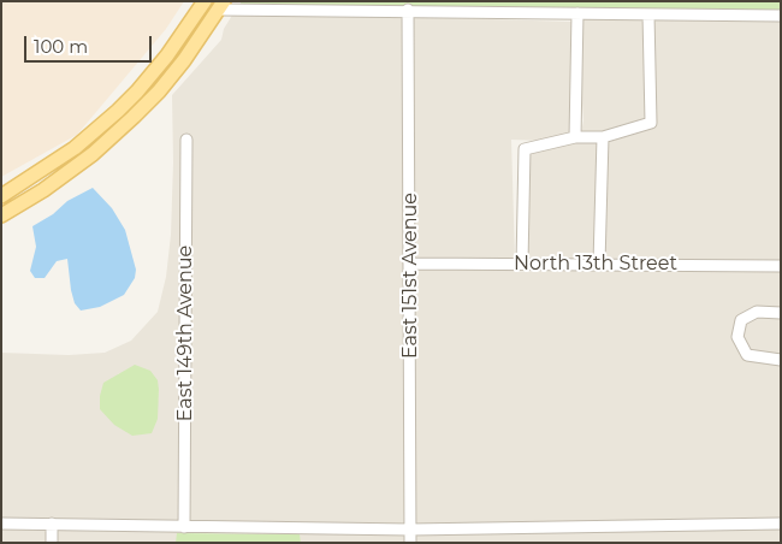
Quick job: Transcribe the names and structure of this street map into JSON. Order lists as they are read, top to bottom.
{
  "streets": {
    "street": ["North 13th Street", "East 151st Avenue", "East 149th Avenue"]
  },
  "crossings": [
    ["North 13th Street", "East 151st Avenue"]
  ],
  "scale_bar": "100 m"
}
